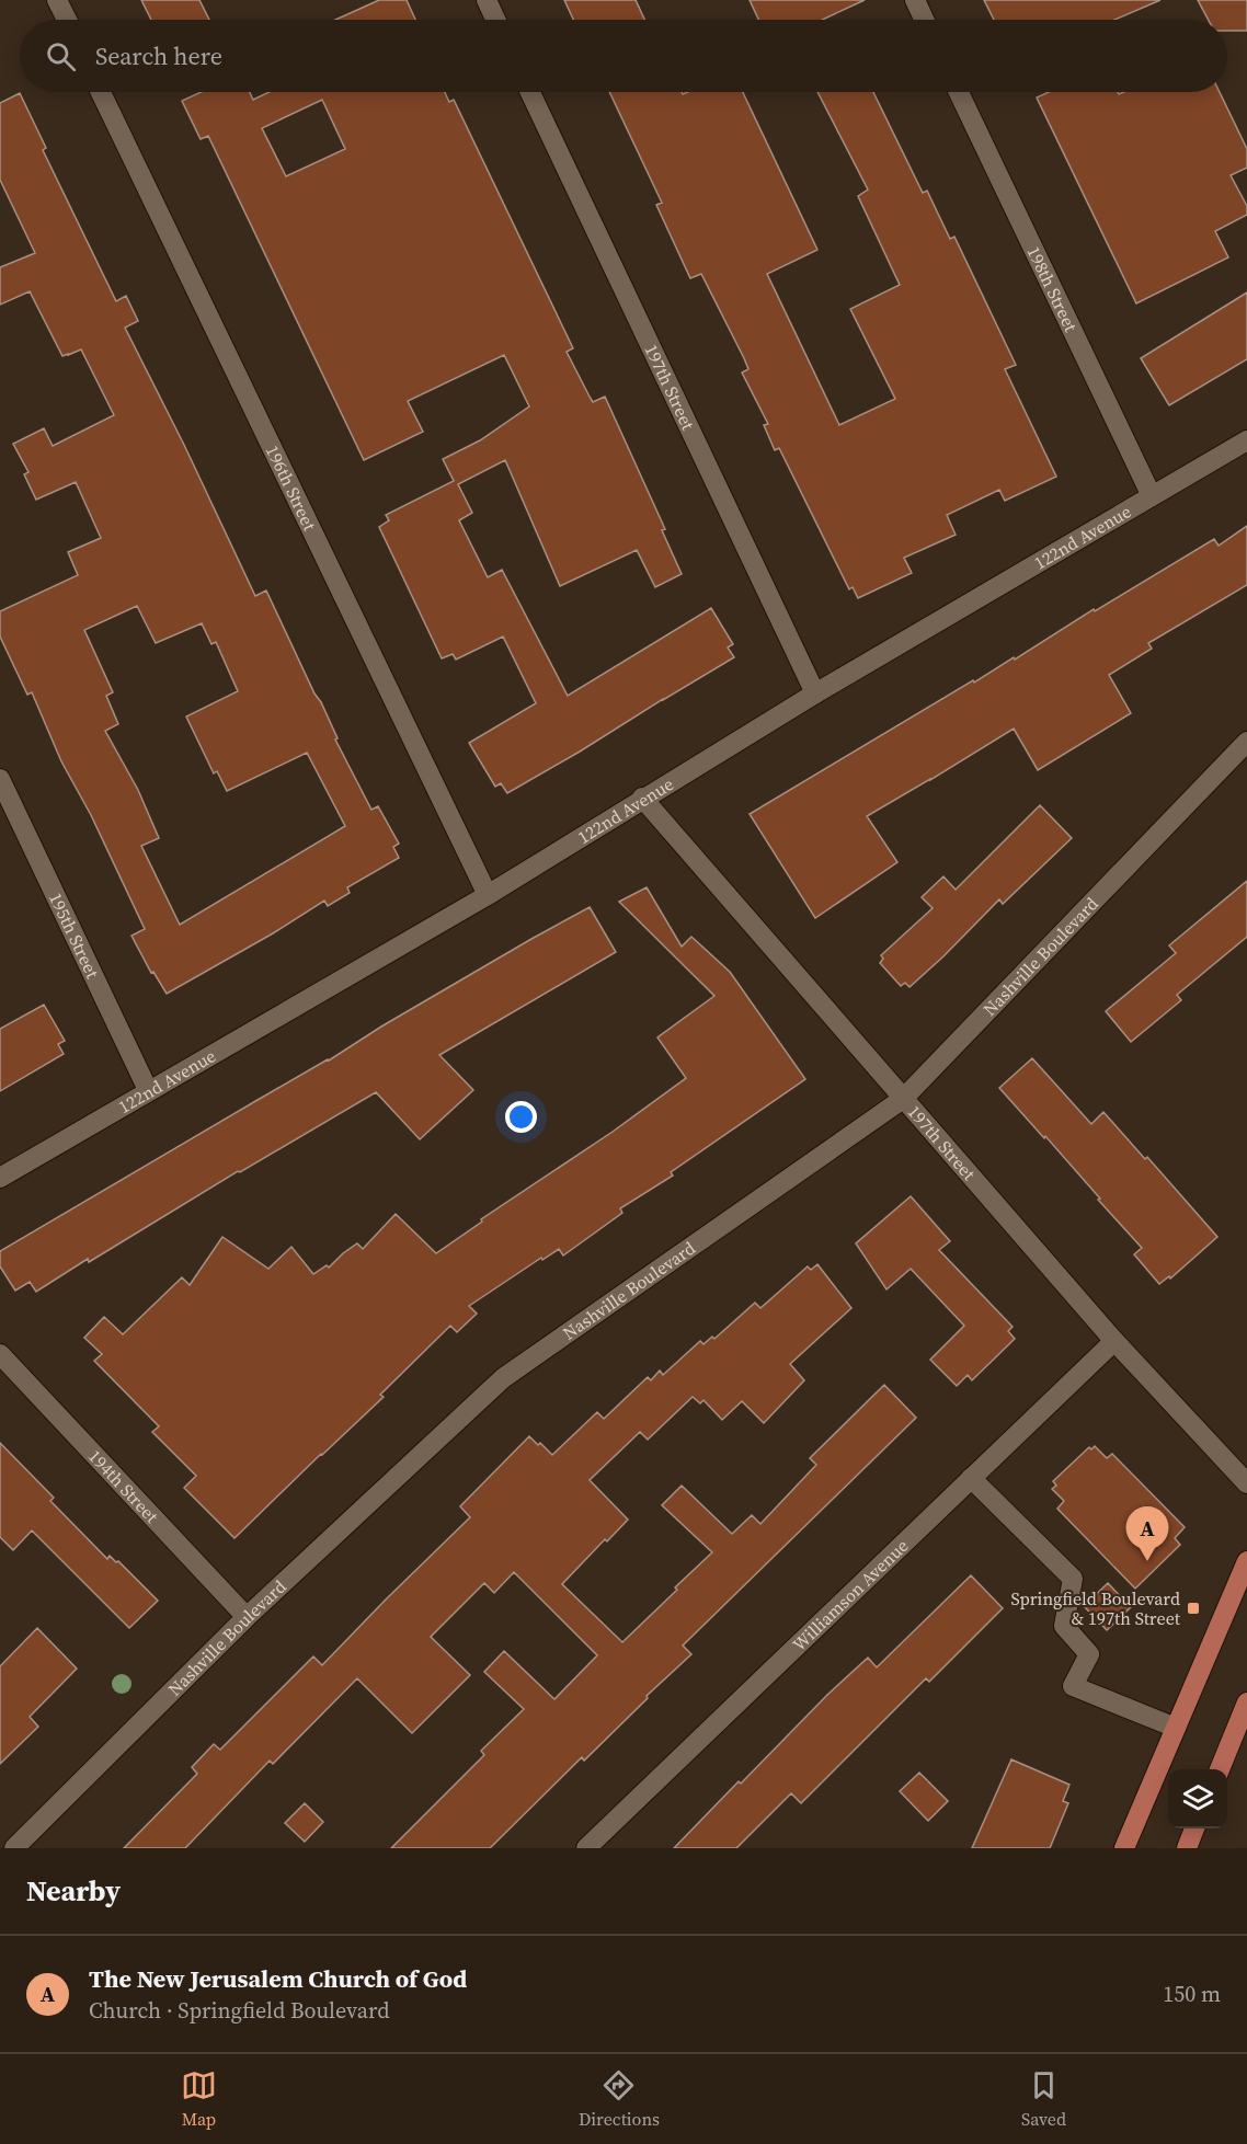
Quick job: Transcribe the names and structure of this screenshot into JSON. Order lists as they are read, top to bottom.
{
  "streets": {
    "street": [
      "198th Street",
      "197th Street",
      "196th Street",
      "122nd Avenue",
      "195th Street",
      "Nashville Boulevard",
      "194th Street",
      "Williamson Avenue"
    ]
  },
  "crossings": [
    ["198th Street", "122nd Avenue"],
    ["197th Street", "122nd Avenue"],
    ["197th Street", "Nashville Boulevard"],
    ["197th Street", "Williamson Avenue"],
    ["196th Street", "122nd Avenue"],
    ["122nd Avenue", "195th Street"],
    ["Nashville Boulevard", "194th Street"]
  ],
  "places": {
    "transit": ["Springfield Boulevard & 197th Street"]
  },
  "page": {
    "search": "Search here",
    "pins": "A",
    "heading": "Nearby",
    "list": [
      {
        "mark": "A",
        "name": "The New Jerusalem Church of God",
        "note": "Church · Springfield Boulevard",
        "value": "150 m"
      }
    ],
    "nav": ["Map", "Directions", "Saved"]
  }
}
